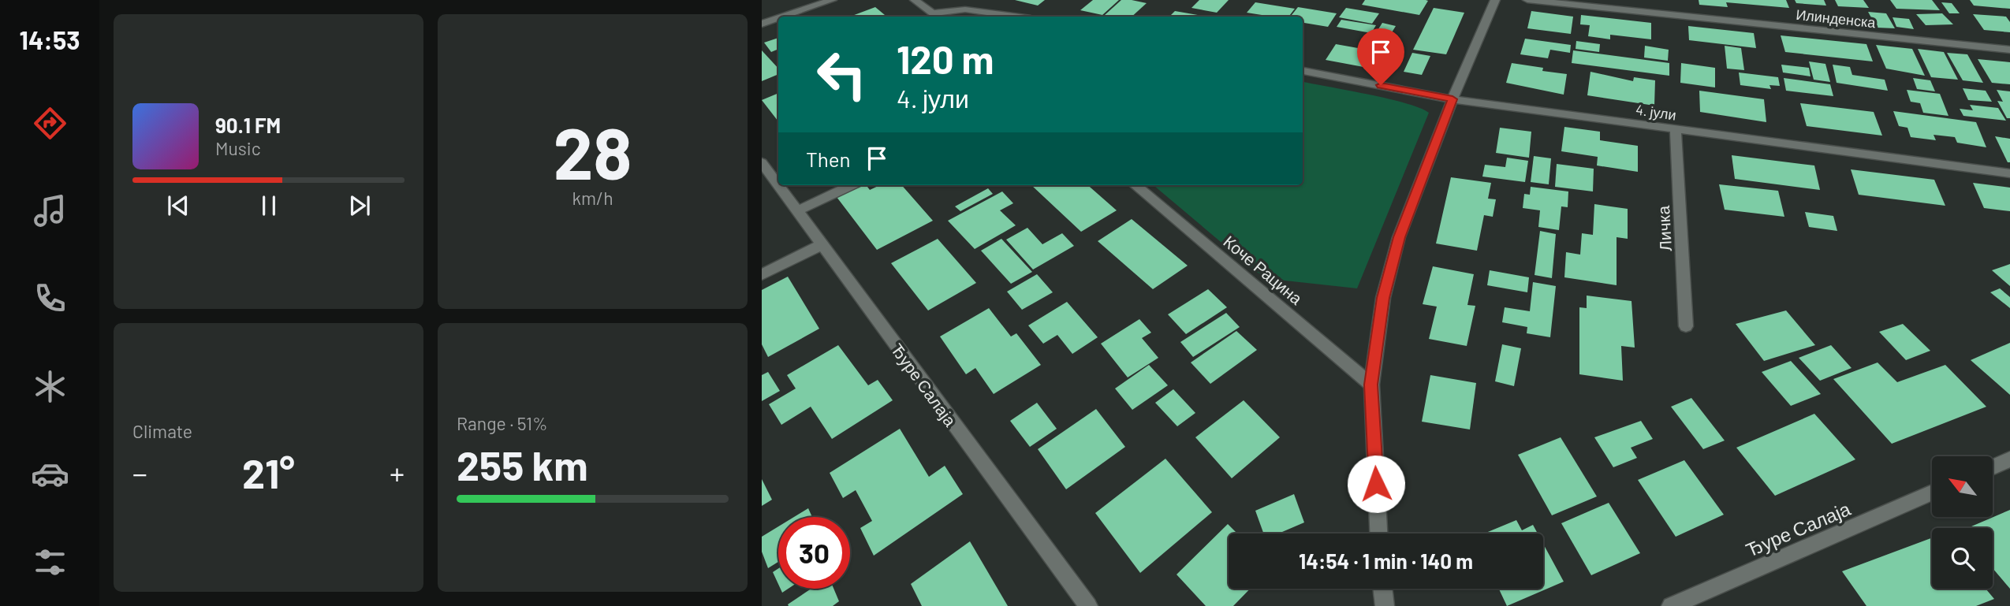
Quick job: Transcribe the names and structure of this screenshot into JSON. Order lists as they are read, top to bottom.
{
  "streets": {
    "street": [
      "Илинденска",
      "4. јули",
      "Личка",
      "Коче Рацина",
      "Ђуре Салаја"
    ]
  },
  "crossings": [
    ["4. јули", "Личка"]
  ],
  "north": "top left",
  "page": {
    "tabs": "14:53",
    "tile": [
      ["28", "km/h"],
      "Climate",
      ["Range · 51%", "255 km"]
    ],
    "turn": ["120 m", "4. јули"],
    "song": ["90.1 FM", "Music"],
    "then": "Then",
    "heat": ["−", "21°", "+"],
    "limit": "30",
    "trip": "14:54 · 1 min · 140 m"
  }
}
